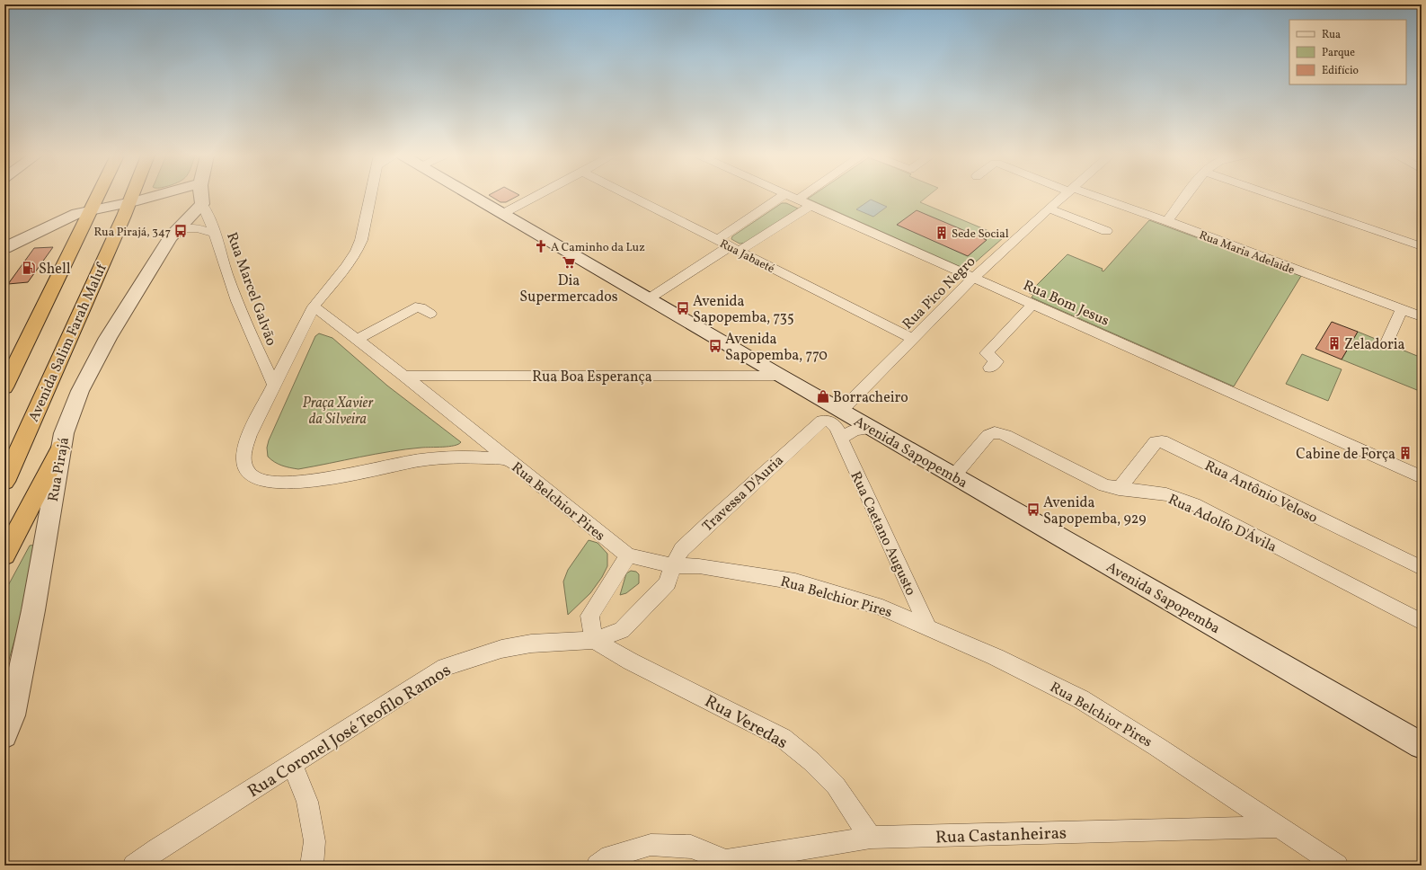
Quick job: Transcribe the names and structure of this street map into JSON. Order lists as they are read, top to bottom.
{
  "streets": {
    "highway": ["Avenida Salim Farah Maluf"],
    "main road": ["Avenida Sapopemba", "Rua Pirajá"],
    "street": [
      "Rua Maria Adelaide",
      "Rua Jabaeté",
      "Rua Marcel Galvão",
      "Rua Pico Negro",
      "Rua Bom Jesus",
      "Rua Boa Esperança",
      "Rua Antônio Veloso",
      "Travessa D'Auria",
      "Rua Belchior Pires",
      "Rua Adolfo D'Ávila",
      "Rua Caetano Augusto",
      "Rua Veredas",
      "Rua Coronel José Teofilo Ramos",
      "Rua Castanheiras"
    ]
  },
  "crossings": [
    ["Rua Jabaeté", "Rua Pico Negro"],
    ["Rua Marcel Galvão", "Rua Pirajá"],
    ["Rua Pico Negro", "Rua Bom Jesus"],
    ["Rua Pico Negro", "Avenida Sapopemba"],
    ["Rua Boa Esperança", "Avenida Sapopemba"],
    ["Rua Boa Esperança", "Rua Belchior Pires"],
    ["Avenida Sapopemba", "Rua Adolfo D'Ávila"],
    ["Rua Antônio Veloso", "Rua Adolfo D'Ávila"],
    ["Travessa D'Auria", "Rua Belchior Pires"],
    ["Travessa D'Auria", "Rua Caetano Augusto"],
    ["Travessa D'Auria", "Rua Veredas"],
    ["Travessa D'Auria", "Rua Coronel José Teofilo Ramos"],
    ["Rua Belchior Pires", "Rua Caetano Augusto"],
    ["Rua Belchior Pires", "Rua Castanheiras"],
    ["Rua Veredas", "Rua Coronel José Teofilo Ramos"],
    ["Rua Veredas", "Rua Castanheiras"]
  ],
  "parks": ["Praça Xavier da Silveira"],
  "places": {
    "bus stop": [
      "Rua Pirajá, 347",
      "Avenida Sapopemba, 735",
      "Avenida Sapopemba, 770",
      "Avenida Sapopemba, 929"
    ],
    "building": ["Sede Social", "Zeladoria", "Cabine de Força"],
    "church": ["A Caminho da Luz"],
    "supermarket": ["Dia Supermercados"],
    "fuel station": ["Shell"],
    "shop": ["Borracheiro"]
  },
  "legend": ["Rua", "Parque", "Edifício"]
}
